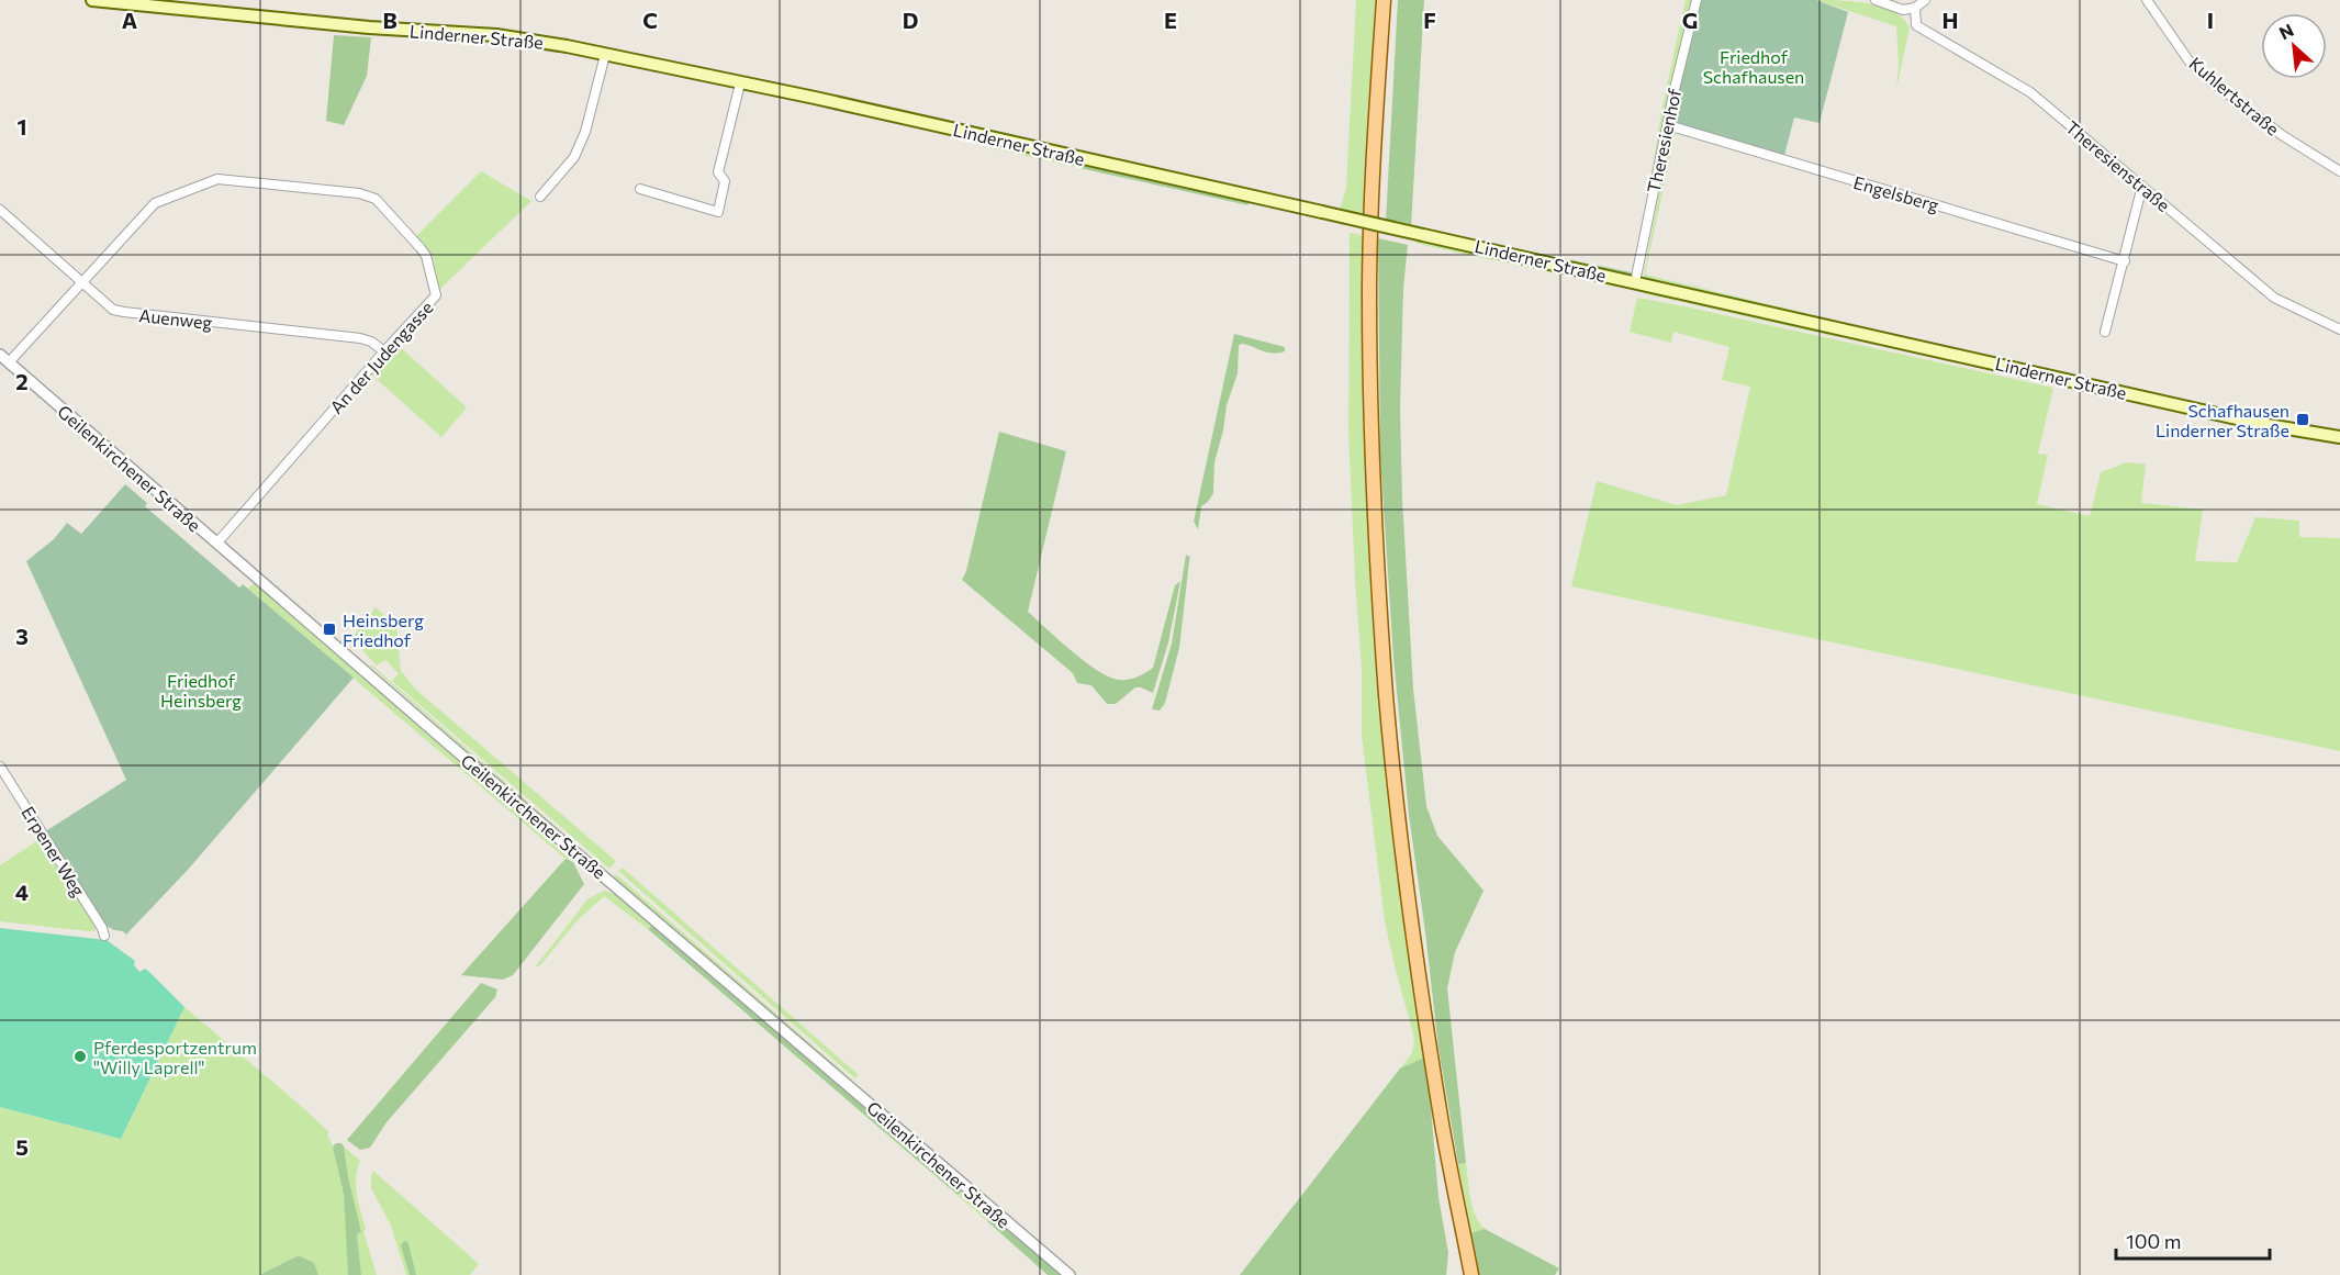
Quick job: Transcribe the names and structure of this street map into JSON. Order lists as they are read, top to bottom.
{
  "streets": {
    "main road": ["Linderner Straße"],
    "street": [
      "Kuhlertstraße",
      "Theresienhof",
      "Theresienstraße",
      "Engelsberg",
      "Auenweg",
      "An der Judengasse",
      "Geilenkirchener Straße",
      "Erpener Weg"
    ]
  },
  "crossings": [
    ["Linderner Straße", "Theresienhof"],
    ["Theresienhof", "Engelsberg"],
    ["Auenweg", "An der Judengasse"],
    ["An der Judengasse", "Geilenkirchener Straße"]
  ],
  "parks": ["Friedhof Schafhausen", "Friedhof Heinsberg"],
  "places": {
    "transit": ["Schafhausen Linderner Straße", "Heinsberg Friedhof"],
    "other": ["Pferdesportzentrum \"Willy Laprell\""]
  },
  "scale_bar": "100 m",
  "north": "top left",
  "grid": {
    "columns": [
      "A",
      "B",
      "C",
      "D",
      "E",
      "F",
      "G",
      "H",
      "I"
    ],
    "rows": [
      "1",
      "2",
      "3",
      "4",
      "5"
    ]
  }
}
